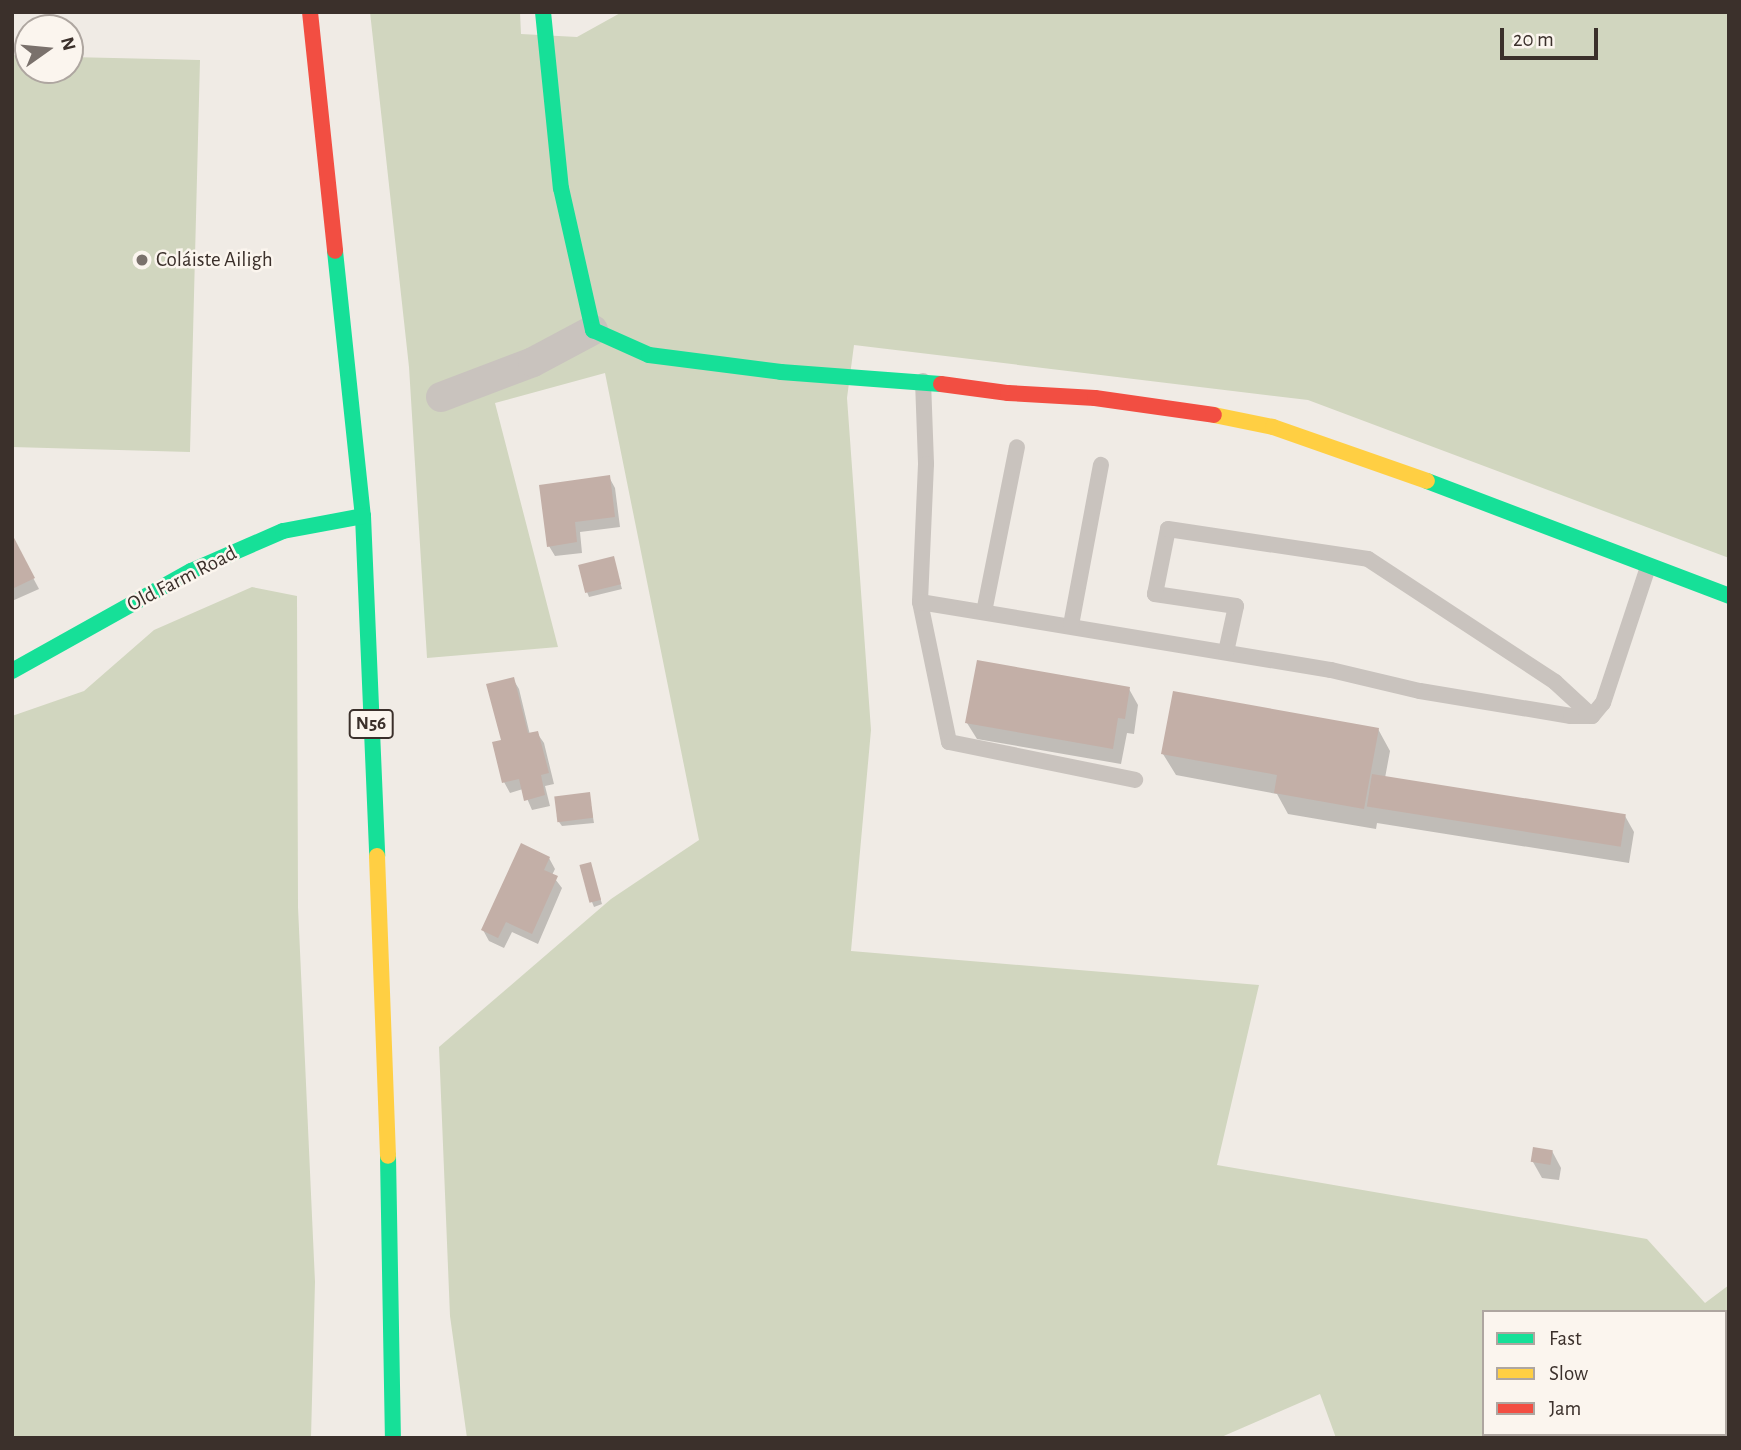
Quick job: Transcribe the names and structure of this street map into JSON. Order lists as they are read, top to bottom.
{
  "streets": {
    "street": ["Old Farm Road", "N56"]
  },
  "crossings": [
    ["Old Farm Road", "N56"]
  ],
  "places": ["Coláiste Ailigh"],
  "legend": ["Fast", "Slow", "Jam"],
  "scale_bar": "20 m",
  "north": "right"
}
